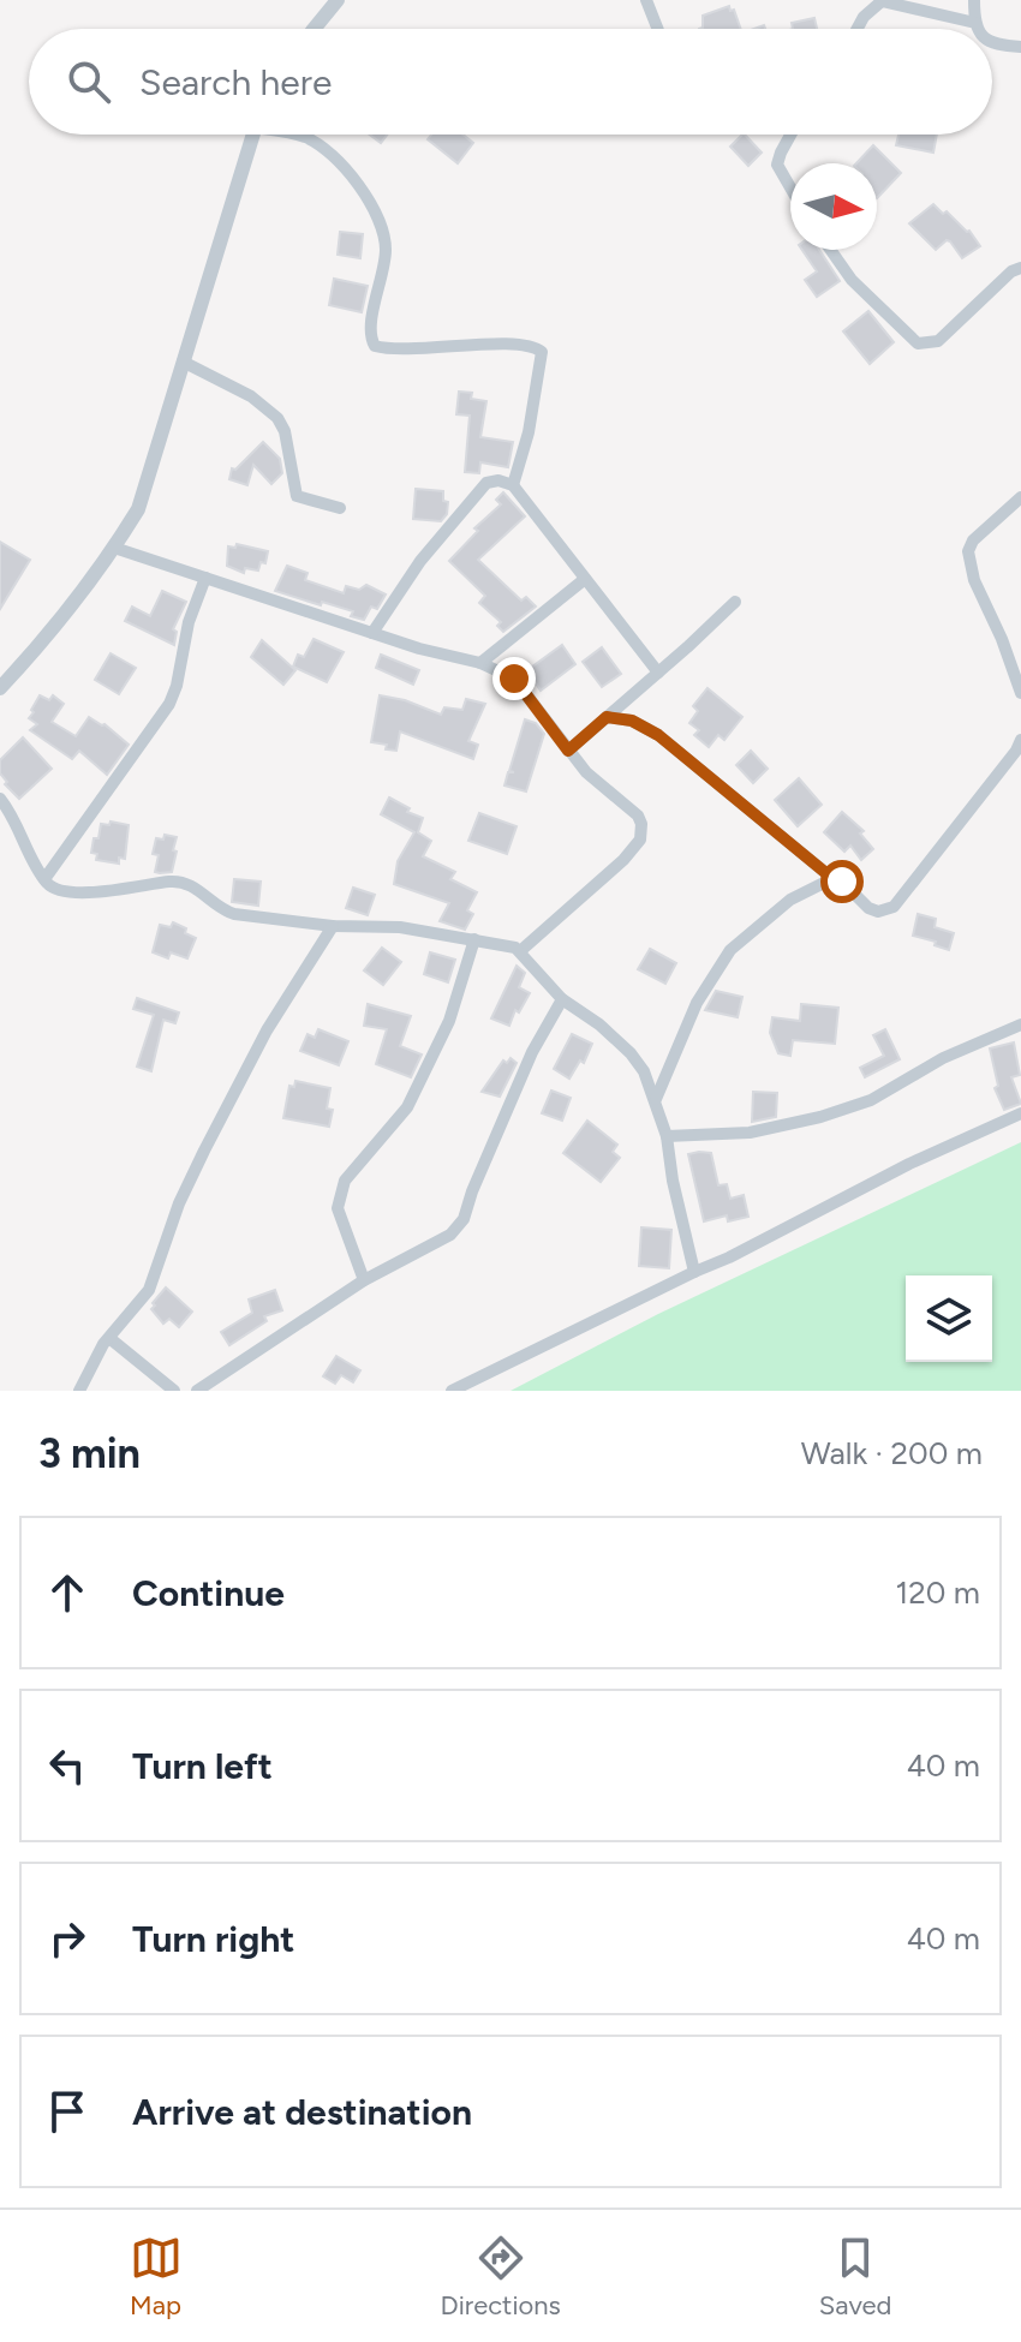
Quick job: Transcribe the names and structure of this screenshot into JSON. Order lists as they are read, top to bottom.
{
  "north": "right",
  "page": {
    "search": "Search here",
    "heading": ["3 min", "Walk · 200 m"],
    "list": [
      ["Continue", "120 m"],
      ["Turn left", "40 m"],
      ["Turn right", "40 m"],
      "Arrive at destination"
    ],
    "nav": ["Map", "Directions", "Saved"]
  }
}
